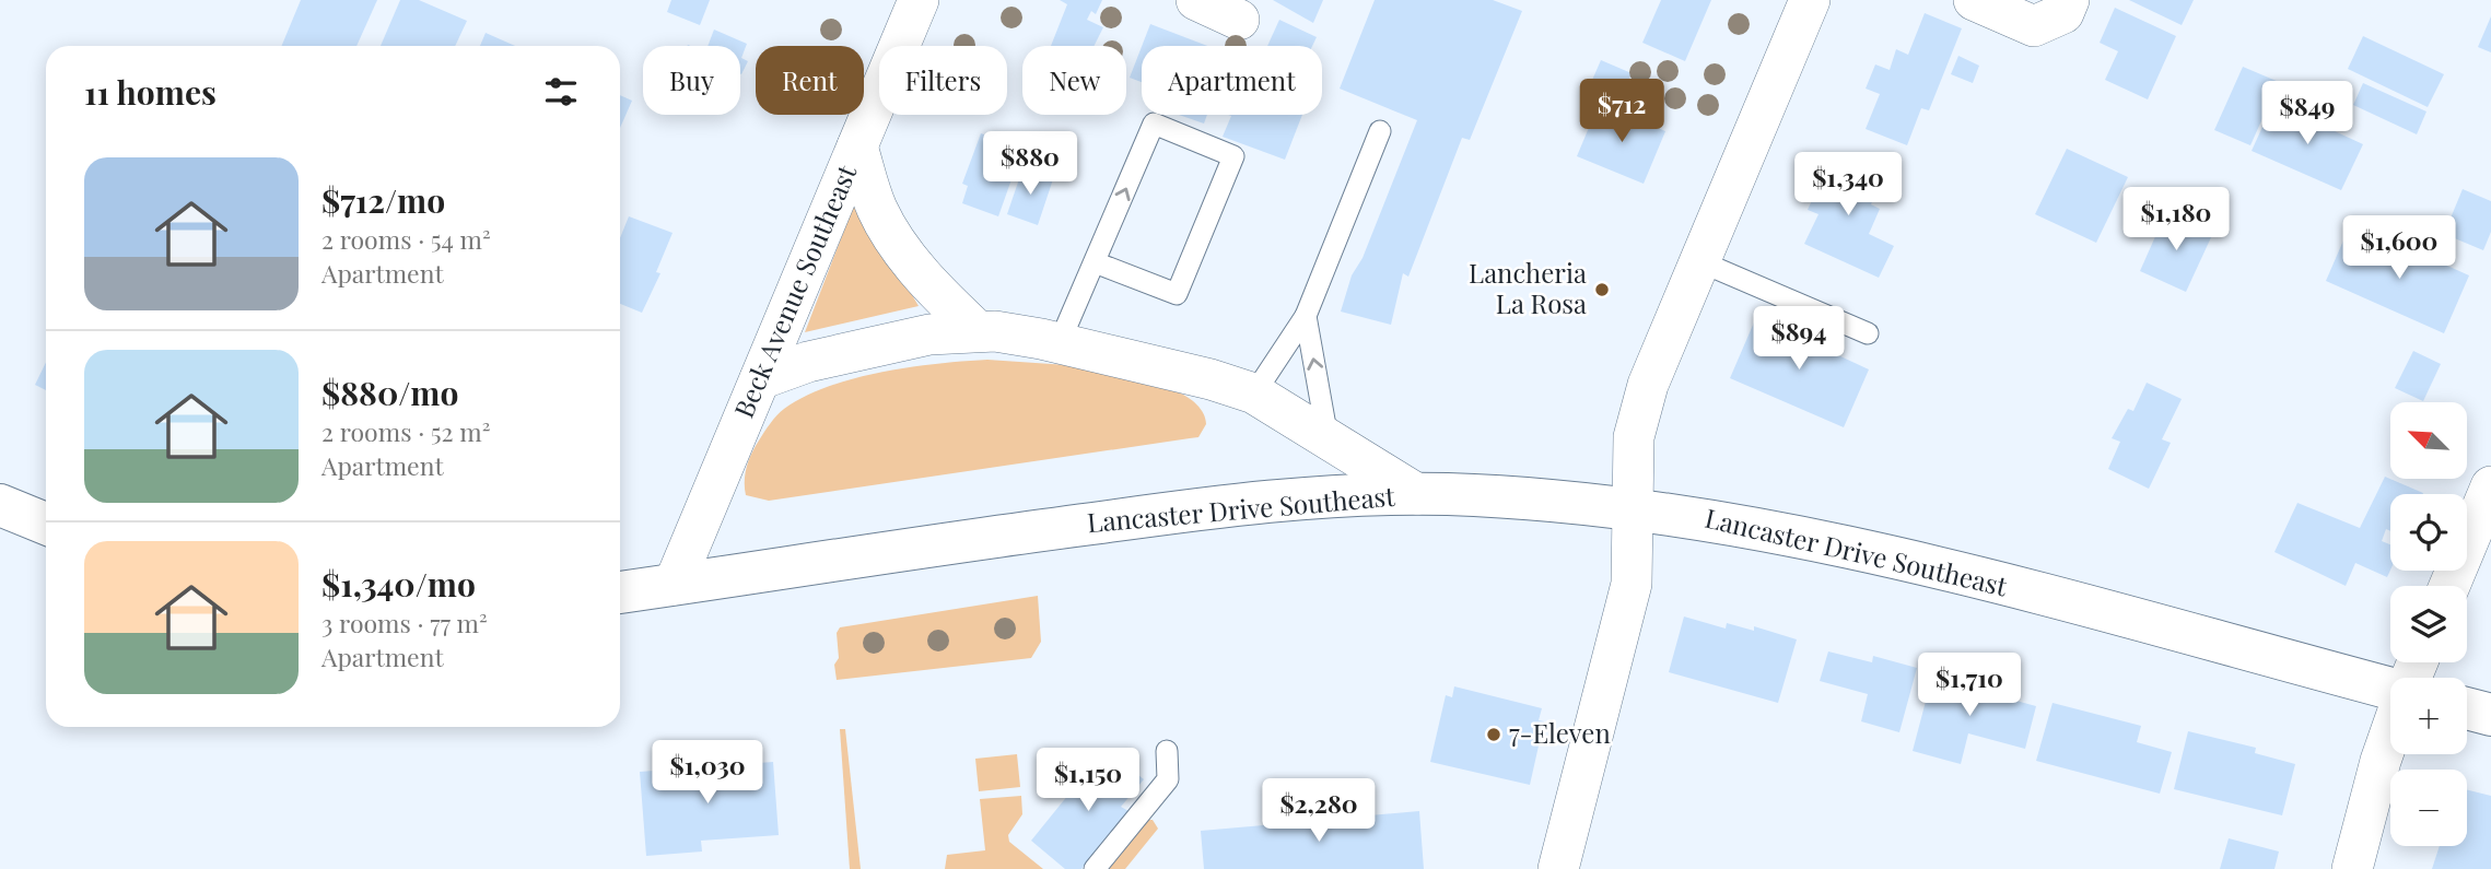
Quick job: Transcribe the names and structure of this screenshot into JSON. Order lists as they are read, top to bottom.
{
  "streets": {
    "main road": ["Lancaster Drive Southeast"],
    "street": ["Beck Avenue Southeast"]
  },
  "crossings": [
    ["Beck Avenue Southeast", "Lancaster Drive Southeast"]
  ],
  "places": ["Lancheria La Rosa", "7-Eleven"],
  "north": "top left",
  "page": {
    "chip": [
      "Buy",
      "Rent",
      "Filters",
      "New",
      "Apartment"
    ],
    "heading": "11 homes",
    "price": [
      "$712",
      "$849",
      "$880",
      "$1,340",
      "$1,180",
      "$1,600",
      "$894",
      "$1,710",
      "$1,030",
      "$1,150",
      "$2,280"
    ],
    "list": [
      {
        "name": "$712/mo",
        "note": "2 rooms · 54 m² · Apartment"
      },
      {
        "name": "$880/mo",
        "note": "2 rooms · 52 m² · Apartment"
      },
      {
        "name": "$1,340/mo",
        "note": "3 rooms · 77 m² · Apartment"
      }
    ],
    "map_buttons": ["+", "−"]
  }
}
